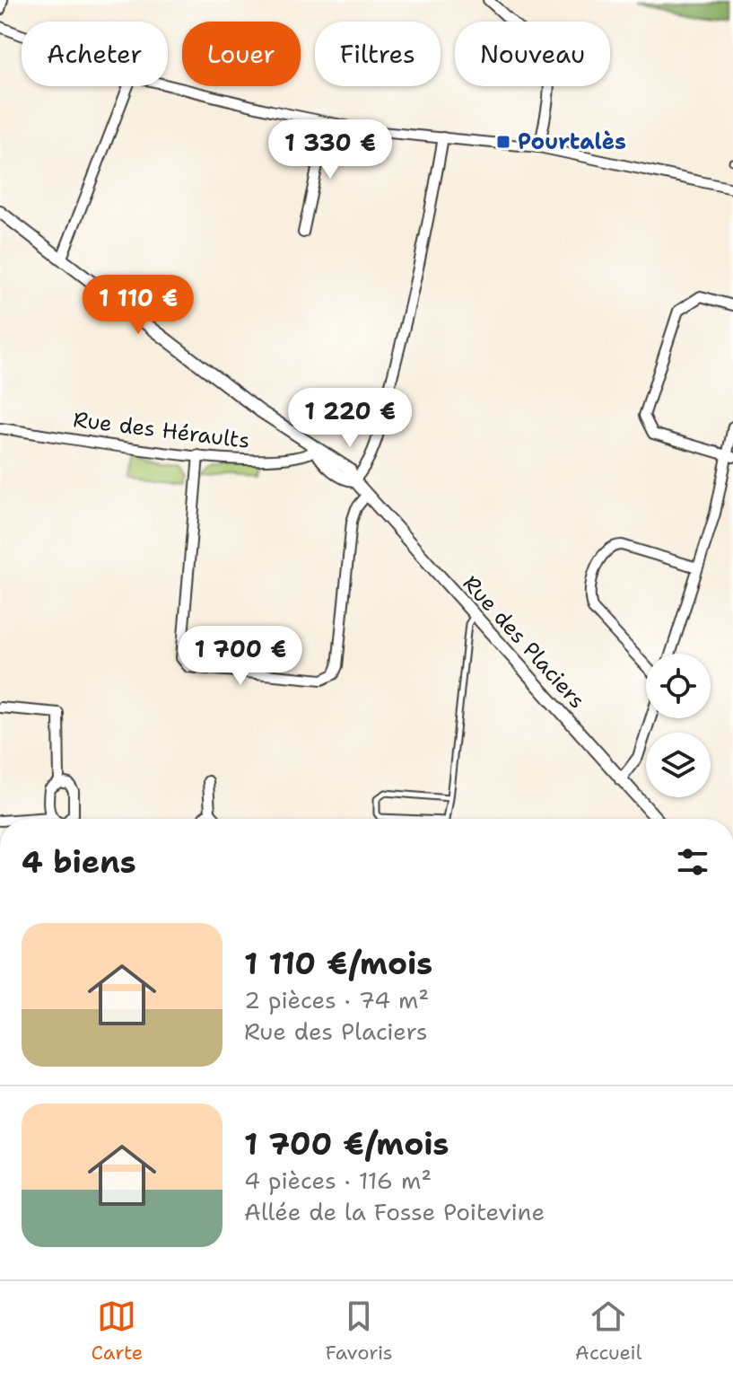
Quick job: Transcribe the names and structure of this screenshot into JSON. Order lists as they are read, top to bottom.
{
  "streets": {
    "street": ["Rue des Héraults", "Rue des Placiers"]
  },
  "crossings": [
    ["Rue des Héraults", "Rue des Placiers"]
  ],
  "places": {
    "transit": ["Pourtalès"]
  },
  "page": {
    "chip": [
      "Acheter",
      "Louer",
      "Filtres",
      "Nouveau"
    ],
    "price": [
      "1 330 €",
      "1 110 €",
      "1 220 €",
      "1 700 €"
    ],
    "heading": "4 biens",
    "list": [
      {
        "name": "1 110 €/mois",
        "note": "2 pièces · 74 m² · Rue des Placiers"
      },
      {
        "name": "1 700 €/mois",
        "note": "4 pièces · 116 m² · Allée de la Fosse Poitevine"
      }
    ],
    "tabs": ["Carte", "Favoris", "Accueil"]
  }
}
